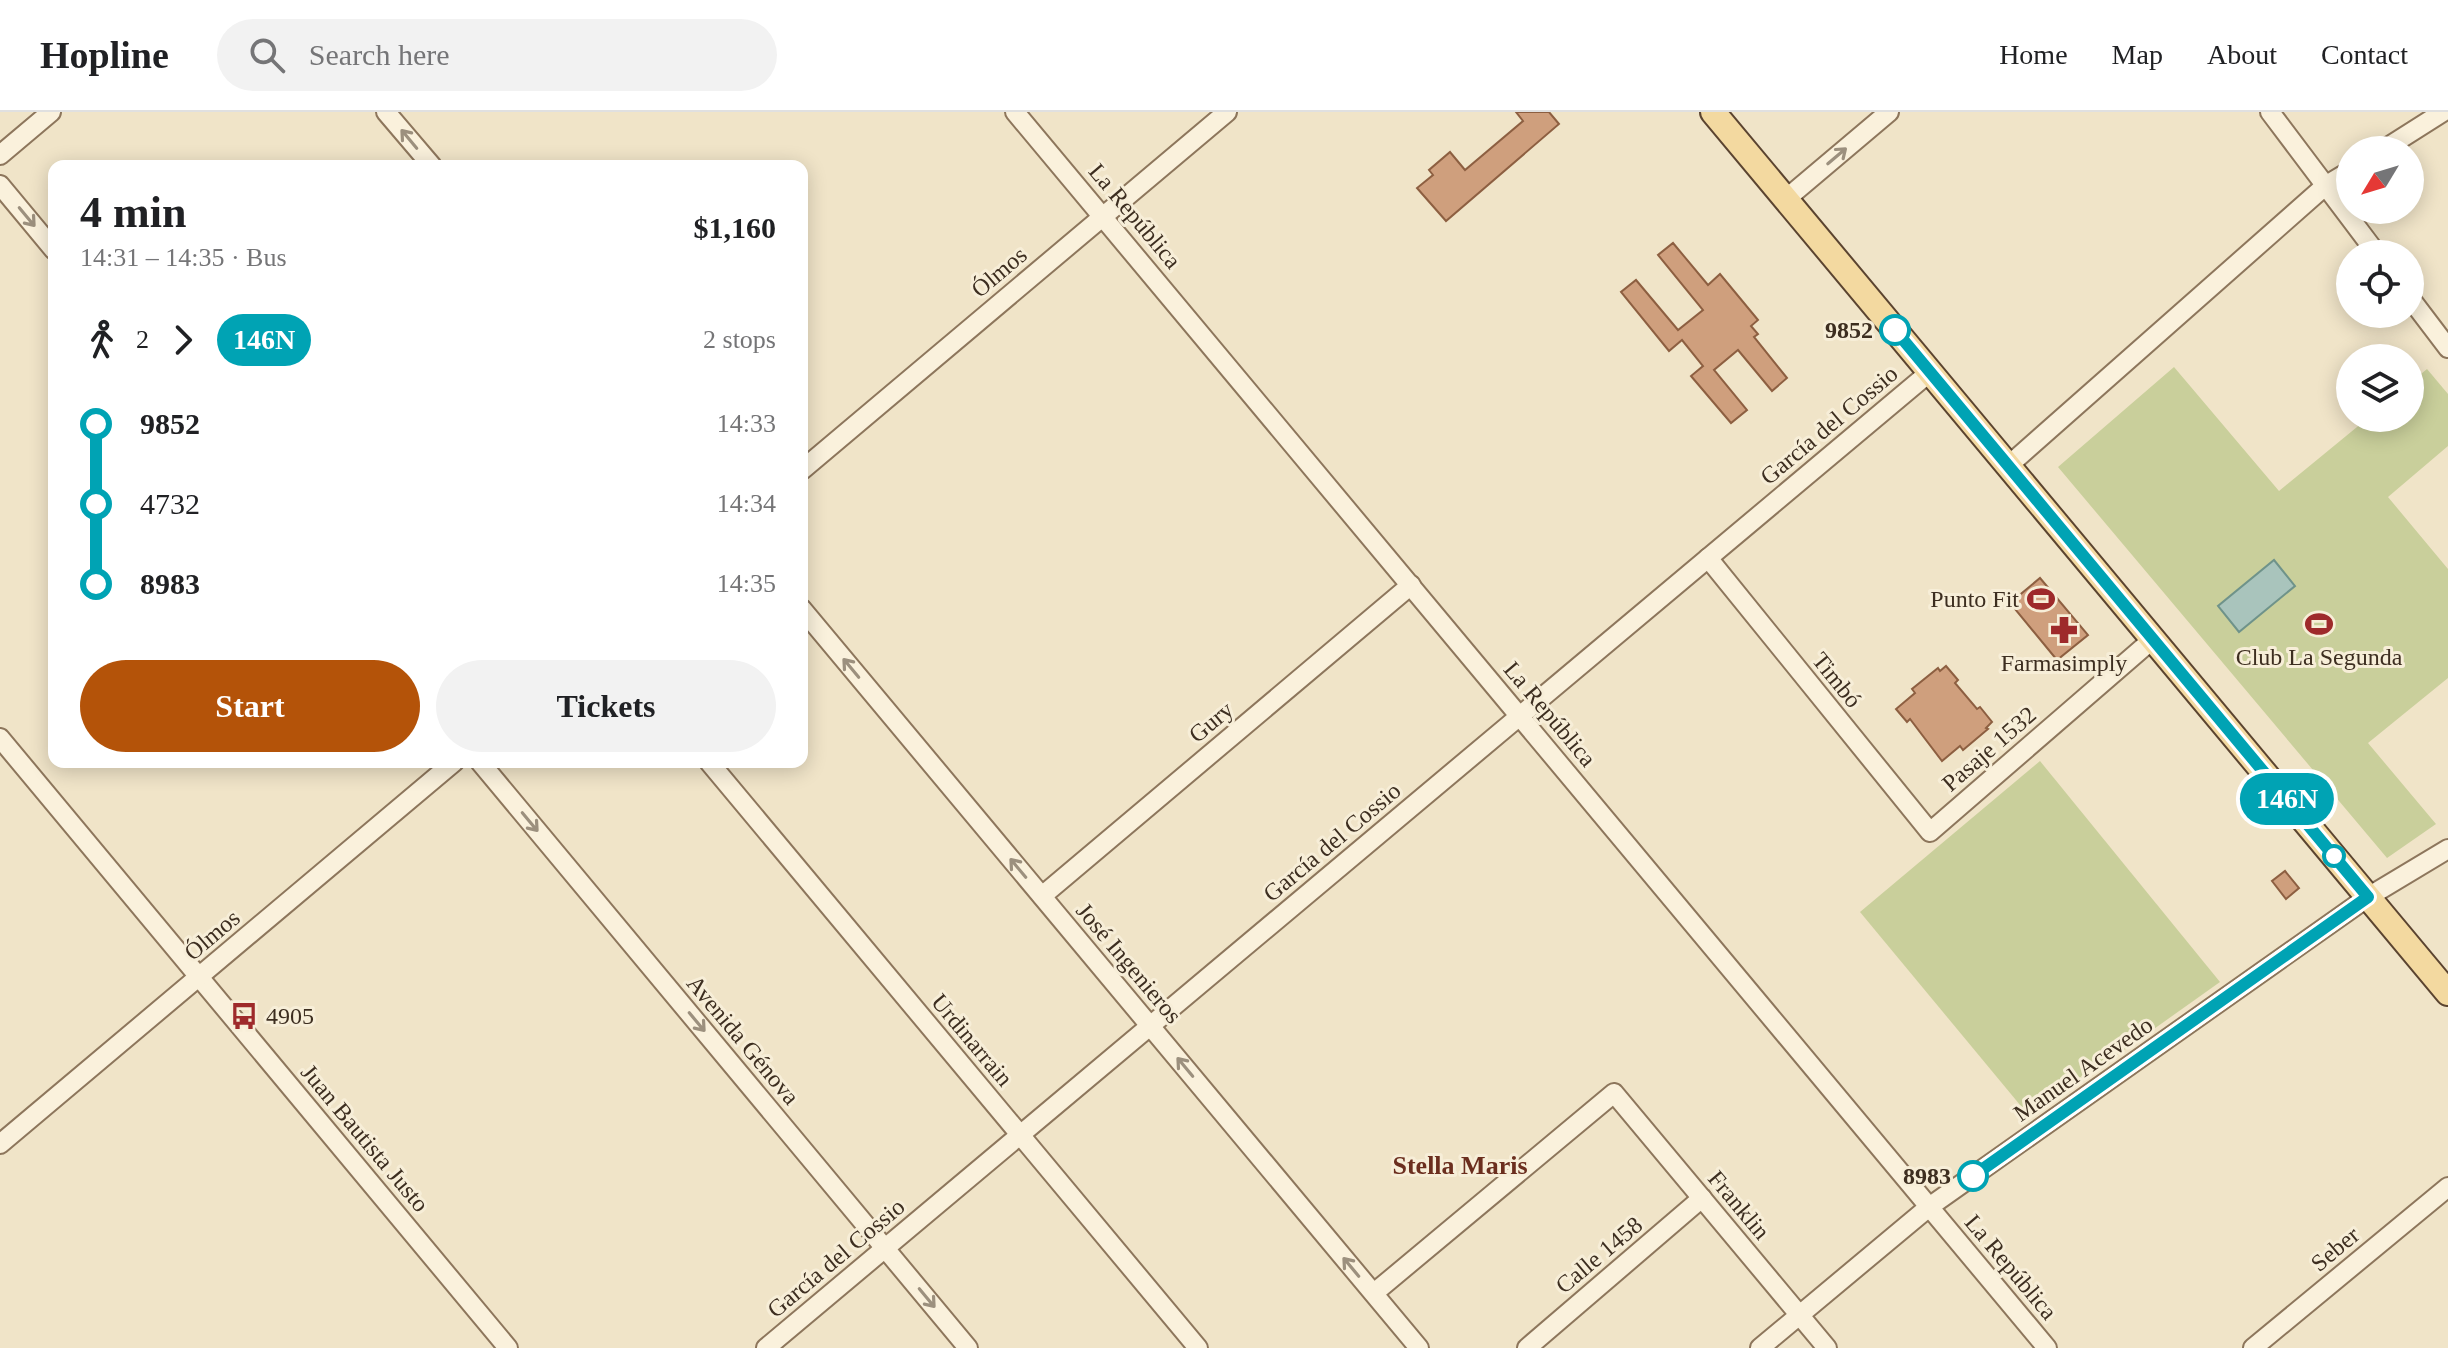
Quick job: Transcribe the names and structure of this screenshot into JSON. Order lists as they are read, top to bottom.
{
  "streets": {
    "street": [
      "La República",
      "Ólmos",
      "García del Cossio",
      "Timbó",
      "Gury",
      "Pasaje 1532",
      "José Ingenieros",
      "Avenida Génova",
      "Urdinarrain",
      "Manuel Acevedo",
      "Juan Bautista Justo",
      "Franklin",
      "Seber",
      "Calle 1458"
    ]
  },
  "crossings": [
    ["La República", "Ólmos"],
    ["La República", "García del Cossio"],
    ["La República", "Gury"],
    ["La República", "Manuel Acevedo"],
    ["Ólmos", "Juan Bautista Justo"],
    ["García del Cossio", "Timbó"],
    ["García del Cossio", "José Ingenieros"],
    ["García del Cossio", "Avenida Génova"],
    ["García del Cossio", "Urdinarrain"],
    ["Timbó", "Pasaje 1532"],
    ["Gury", "José Ingenieros"],
    ["José Ingenieros", "Franklin"],
    ["Manuel Acevedo", "Franklin"],
    ["Franklin", "Calle 1458"]
  ],
  "one_way": ["José Ingenieros", "Avenida Génova"],
  "districts": ["Stella Maris"],
  "places": {
    "other": ["9852", "8983"],
    "sports": ["Punto Fit", "Club La Segunda"],
    "pharmacy": ["Farmasimply"],
    "bus stop": ["4905"]
  },
  "lines": ["bus line 146N"],
  "north": "bottom left",
  "page": {
    "header": "Hopline",
    "search": "Search here",
    "nav": [
      "Home",
      "Map",
      "About",
      "Contact"
    ],
    "on_map": "146N",
    "heading": ["4 min", "14:31 – 14:35 · Bus", "$1,160"],
    "legs": ["2", "146N", "2 stops"],
    "list": [
      {
        "name": "9852",
        "value": "14:33"
      },
      {
        "name": "4732",
        "value": "14:34"
      },
      {
        "name": "8983",
        "value": "14:35"
      }
    ],
    "buttons": ["Start", "Tickets"]
  }
}
